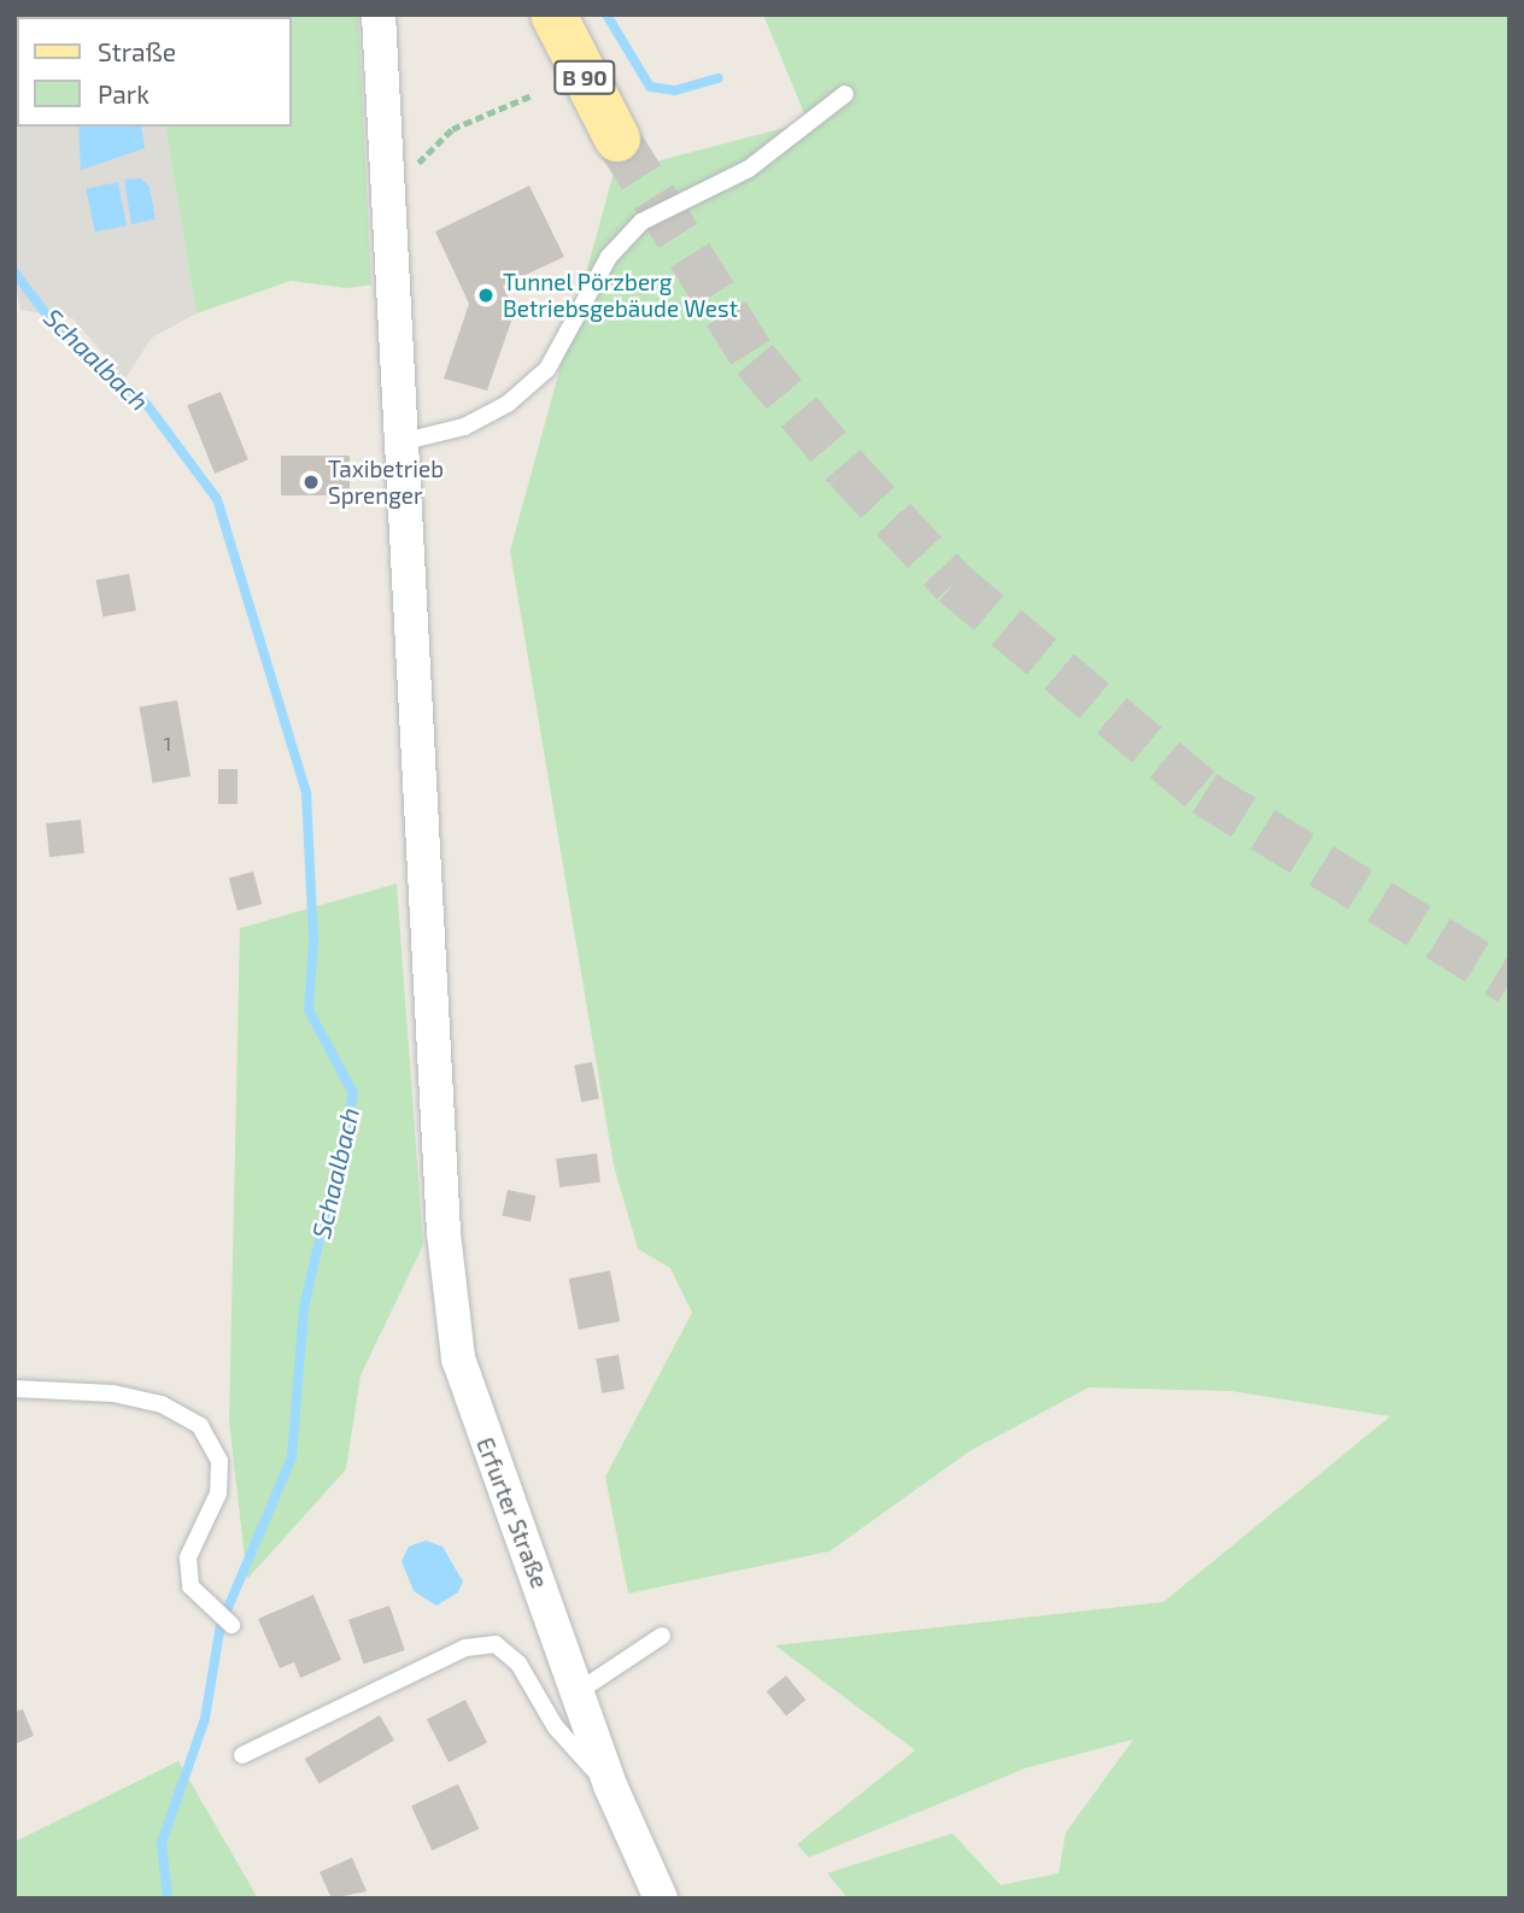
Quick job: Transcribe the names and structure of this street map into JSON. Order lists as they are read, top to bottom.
{
  "streets": {
    "main road": ["B 90"],
    "street": ["Erfurter Straße"]
  },
  "water": ["Schaalbach"],
  "places": ["Tunnel Pörzberg Betriebsgebäude West", "Taxibetrieb Sprenger"],
  "house_numbers": ["1"],
  "legend": ["Straße", "Park"]
}
